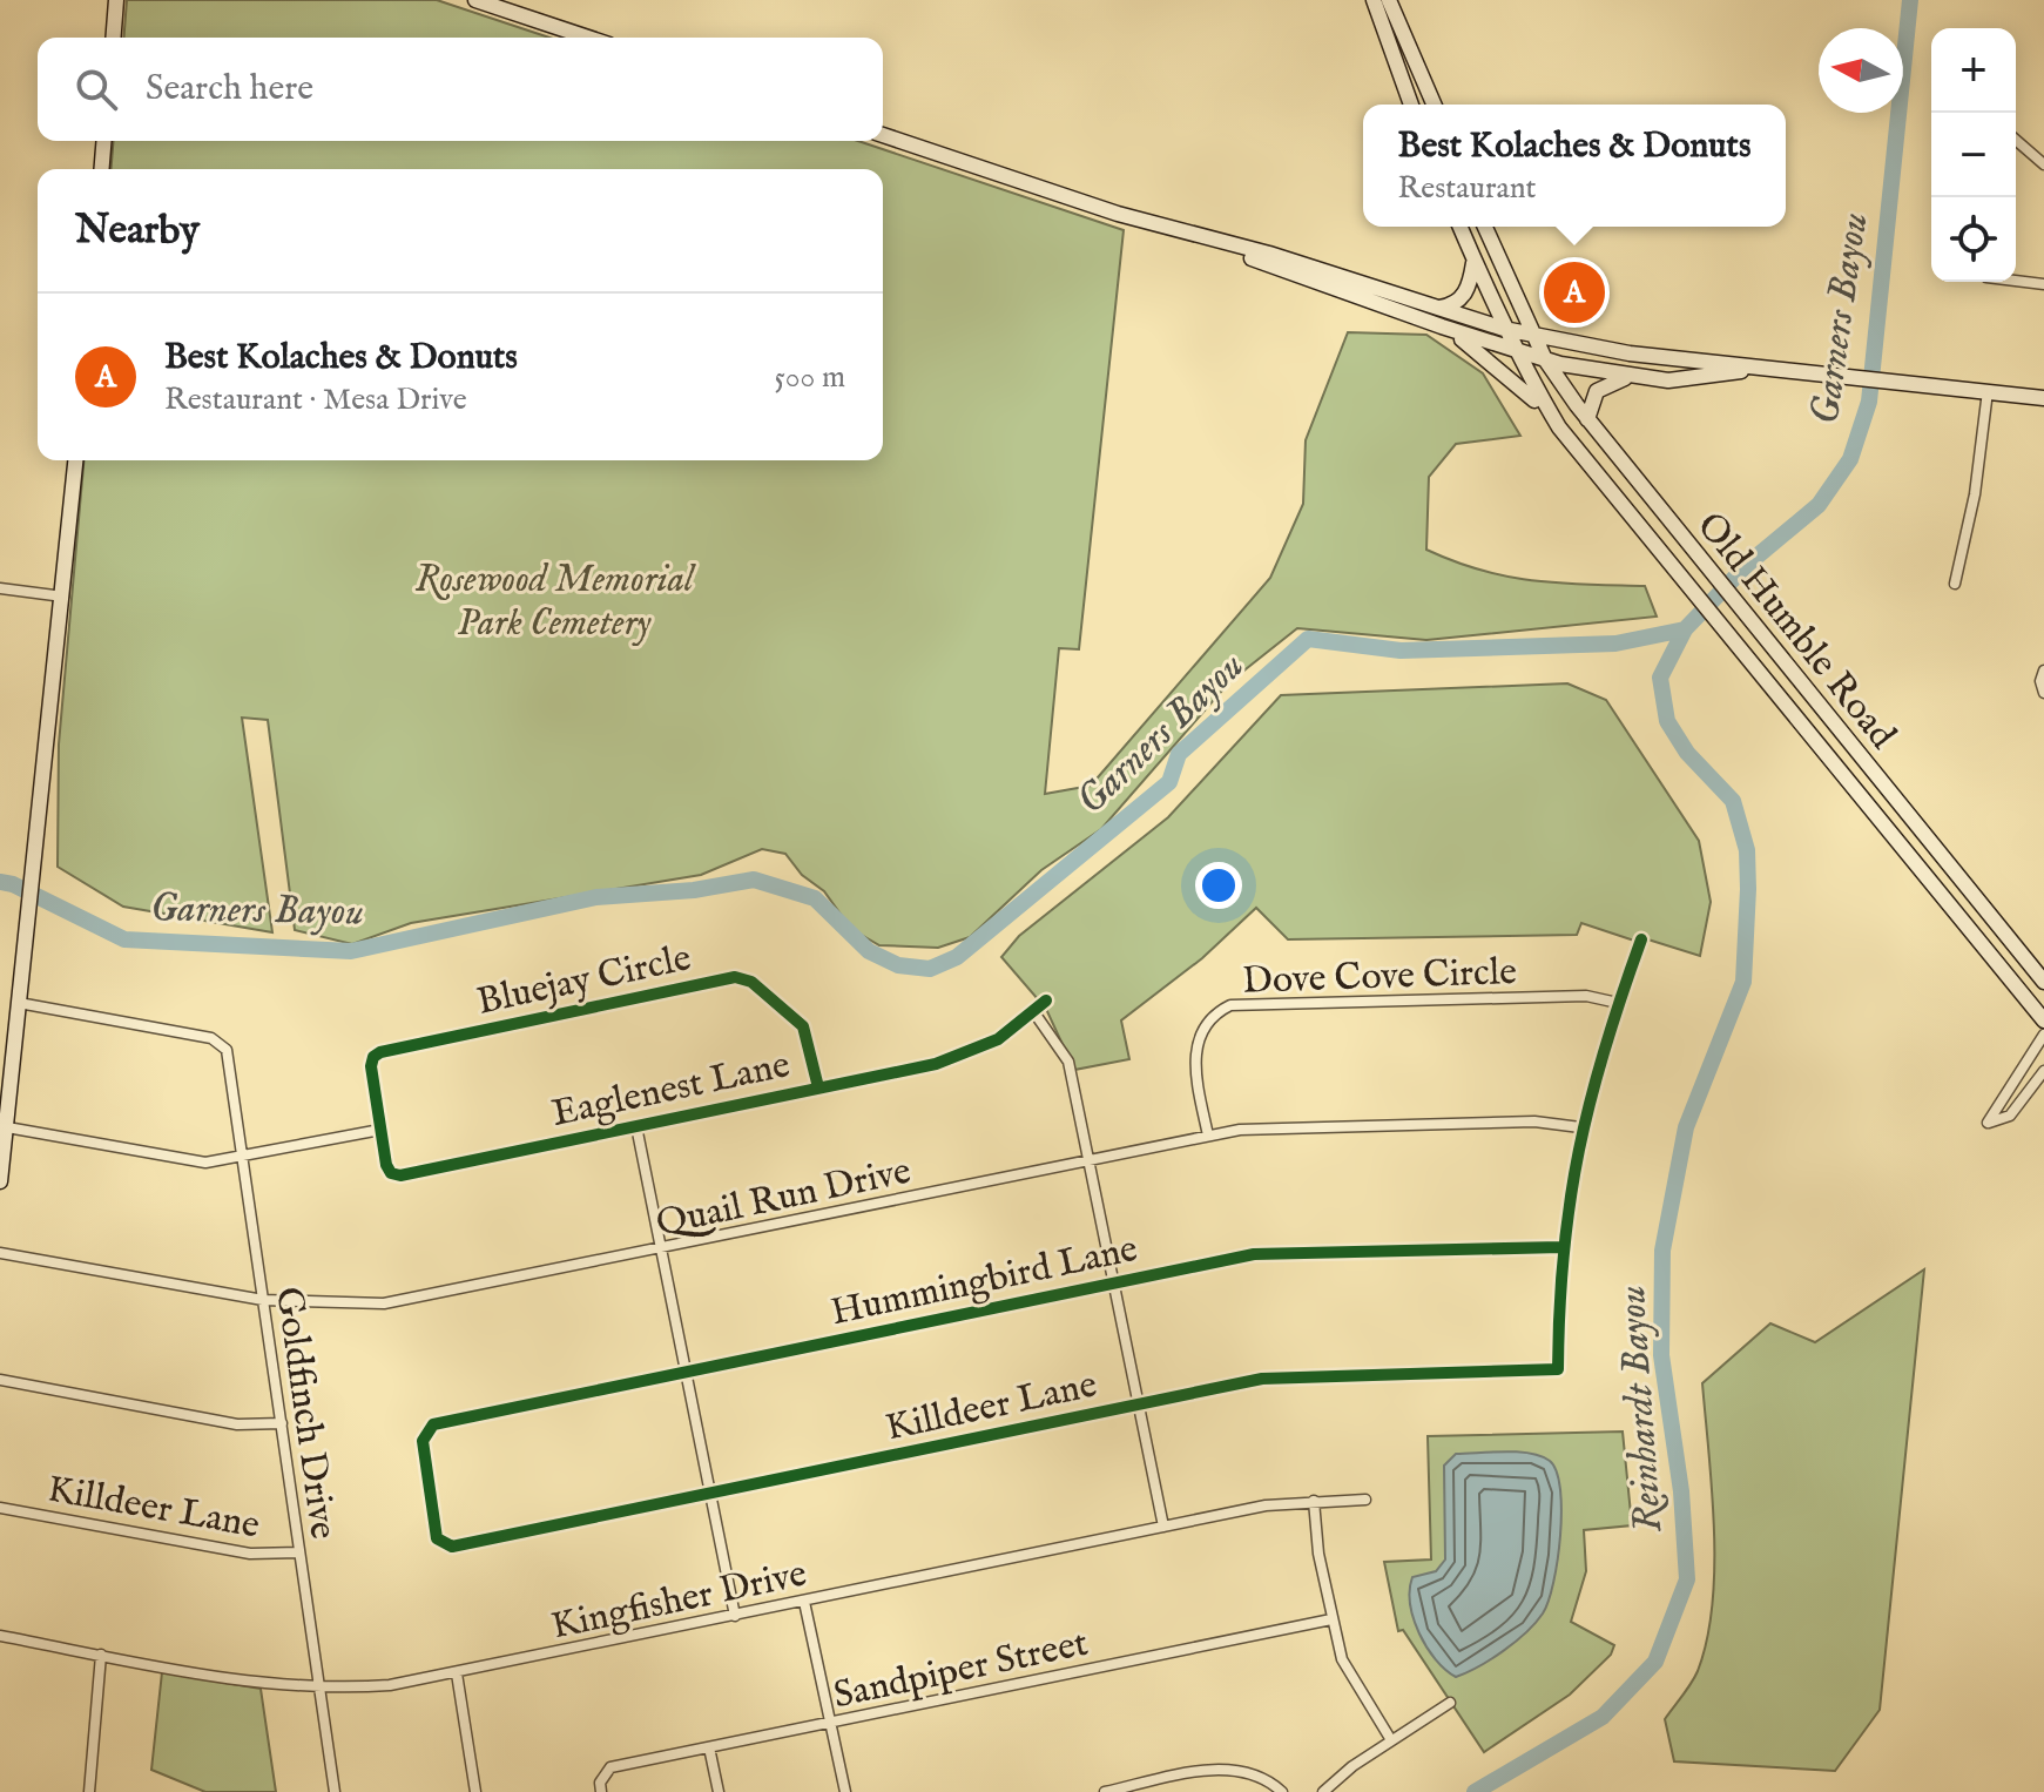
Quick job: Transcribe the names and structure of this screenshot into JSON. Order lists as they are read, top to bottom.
{
  "streets": {
    "main road": ["Old Humble Road"],
    "street": [
      "Dove Cove Circle",
      "Bluejay Circle",
      "Eaglenest Lane",
      "Quail Run Drive",
      "Hummingbird Lane",
      "Killdeer Lane",
      "Goldfinch Drive",
      "Kingfisher Drive",
      "Sandpiper Street"
    ]
  },
  "crossings": [
    ["Dove Cove Circle", "Quail Run Drive"],
    ["Bluejay Circle", "Eaglenest Lane"],
    ["Quail Run Drive", "Goldfinch Drive"],
    ["Hummingbird Lane", "Killdeer Lane"],
    ["Killdeer Lane", "Goldfinch Drive"],
    ["Goldfinch Drive", "Kingfisher Drive"]
  ],
  "water": ["Garners Bayou", "Reinhardt Bayou"],
  "parks": ["Rosewood Memorial Park Cemetery"],
  "north": "left",
  "page": {
    "map_buttons": ["+", "−"],
    "search": "Search here",
    "popup": ["Best Kolaches & Donuts", "Restaurant"],
    "heading": "Nearby",
    "pins": "A",
    "list": [
      {
        "mark": "A",
        "name": "Best Kolaches & Donuts",
        "note": "Restaurant · Mesa Drive",
        "value": "500 m"
      }
    ]
  }
}
